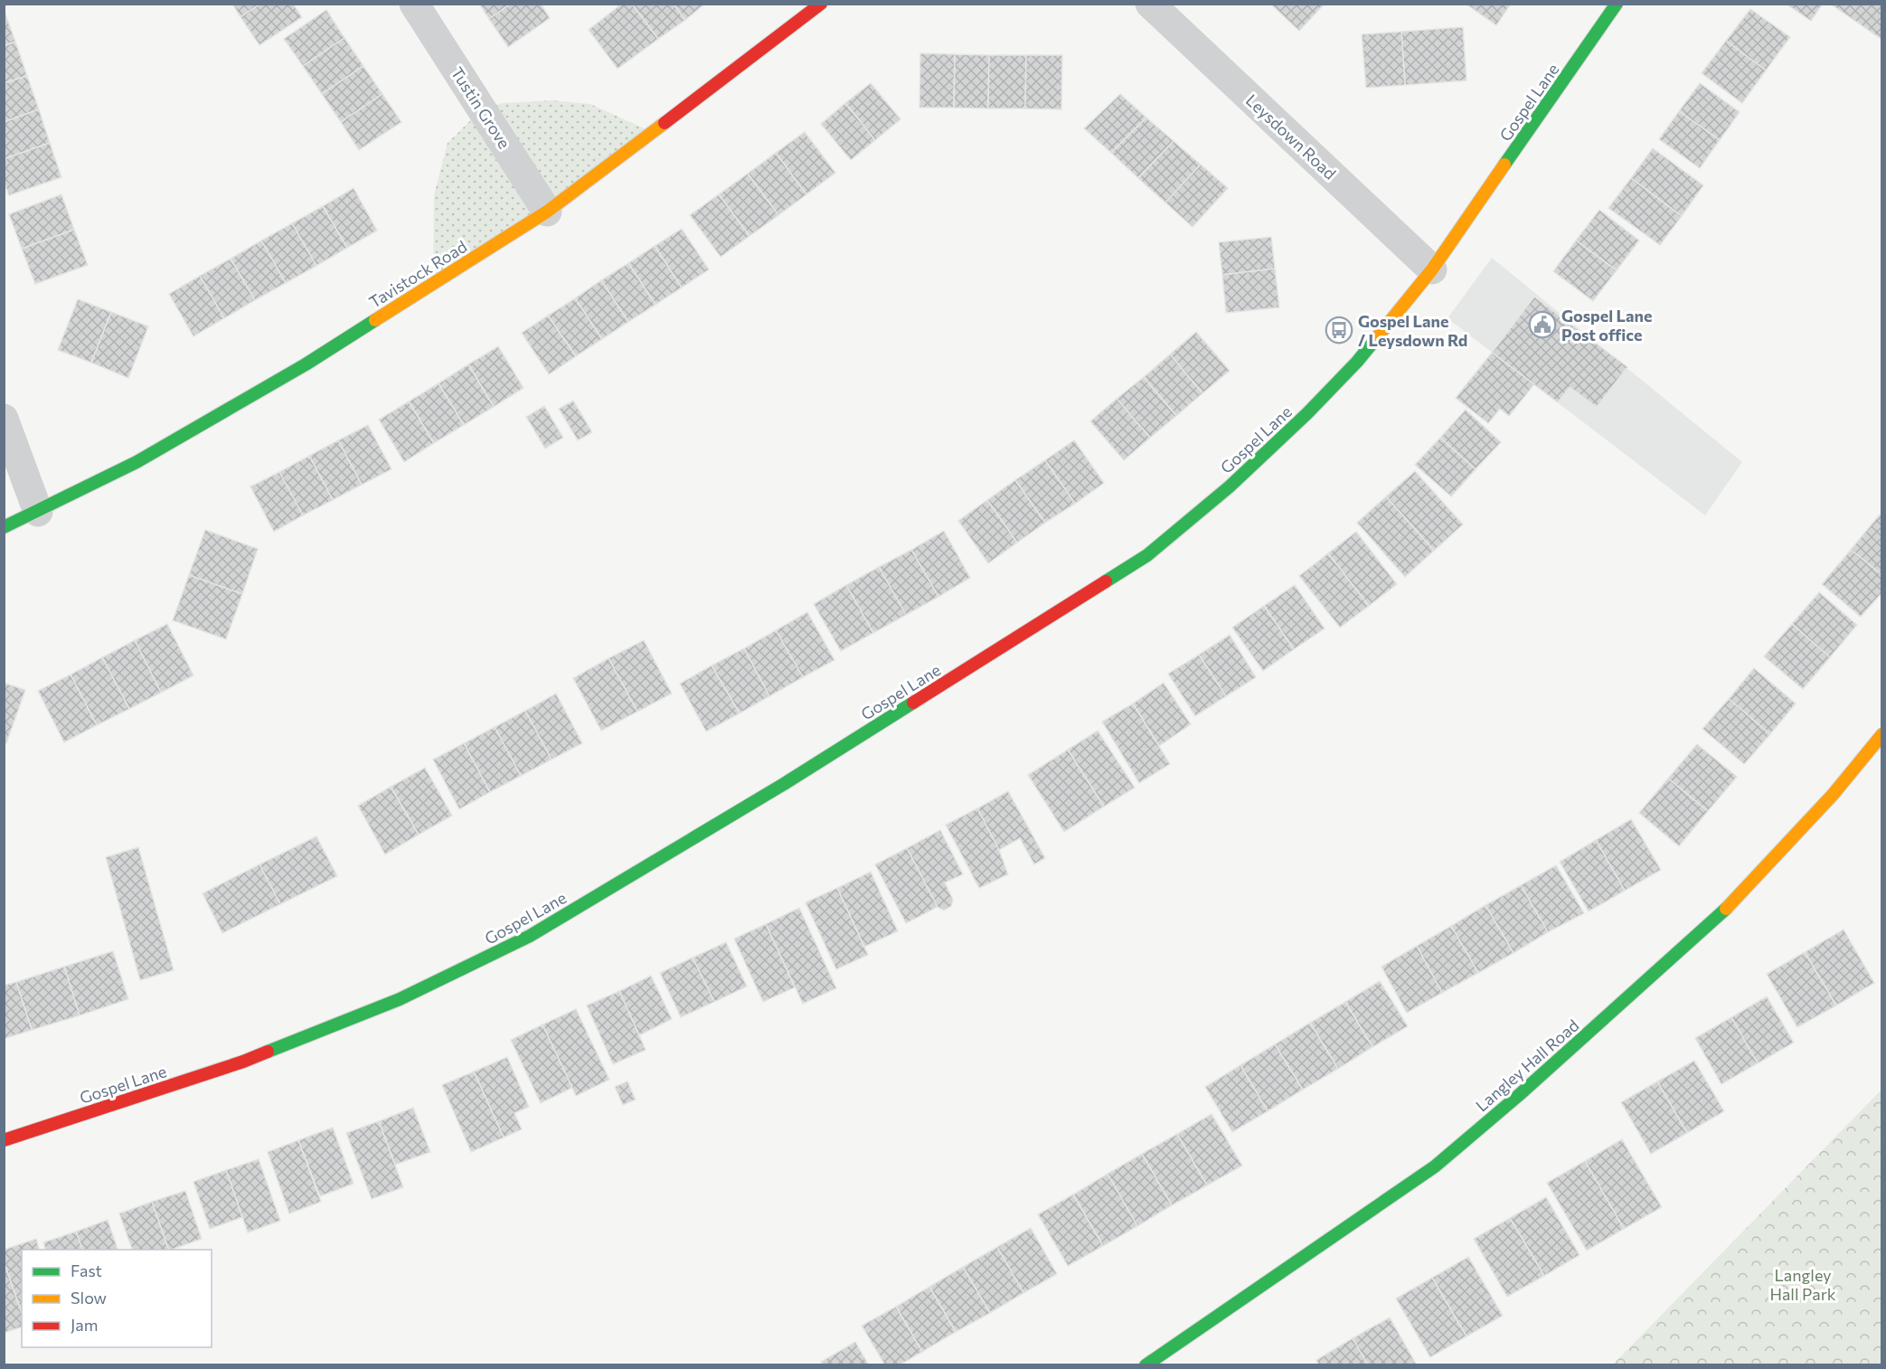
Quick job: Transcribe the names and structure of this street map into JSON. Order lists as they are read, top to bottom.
{
  "streets": {
    "street": [
      "Gospel Lane",
      "Tustin Grove",
      "Leysdown Road",
      "Tavistock Road",
      "Langley Hall Road"
    ]
  },
  "crossings": [
    ["Gospel Lane", "Leysdown Road"],
    ["Tustin Grove", "Tavistock Road"]
  ],
  "parks": ["Langley Hall Park"],
  "places": {
    "public building": ["Gospel Lane Post office"],
    "bus stop": ["Gospel Lane / Leysdown Rd"]
  },
  "legend": ["Fast", "Slow", "Jam"]
}
